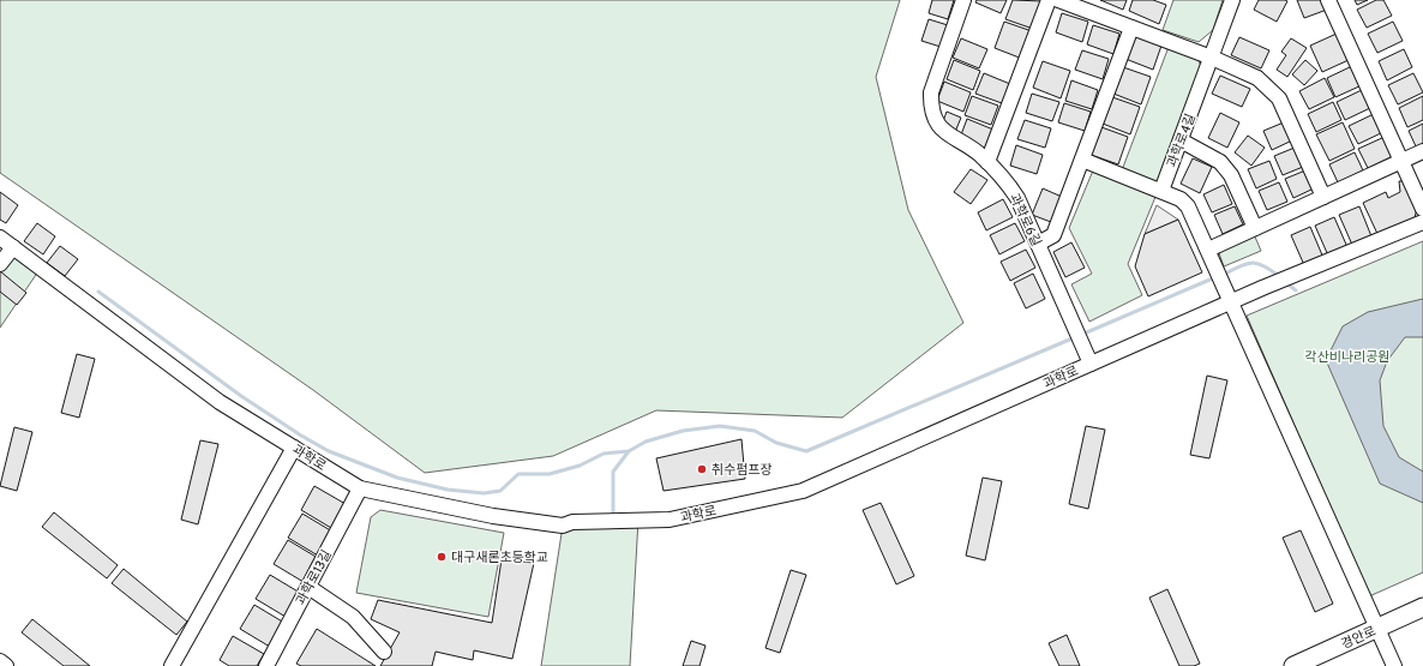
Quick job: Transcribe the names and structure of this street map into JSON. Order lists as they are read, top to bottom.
{
  "streets": {
    "main road": ["경안로"],
    "street": [
      "과학로4길",
      "과학로6길",
      "과학로",
      "과학로13길"
    ]
  },
  "crossings": [
    ["과학로6길", "과학로"],
    ["과학로", "과학로13길"]
  ],
  "parks": ["각산비나리공원"],
  "places": ["취수펌프장", "대구새론초등학교"]
}
